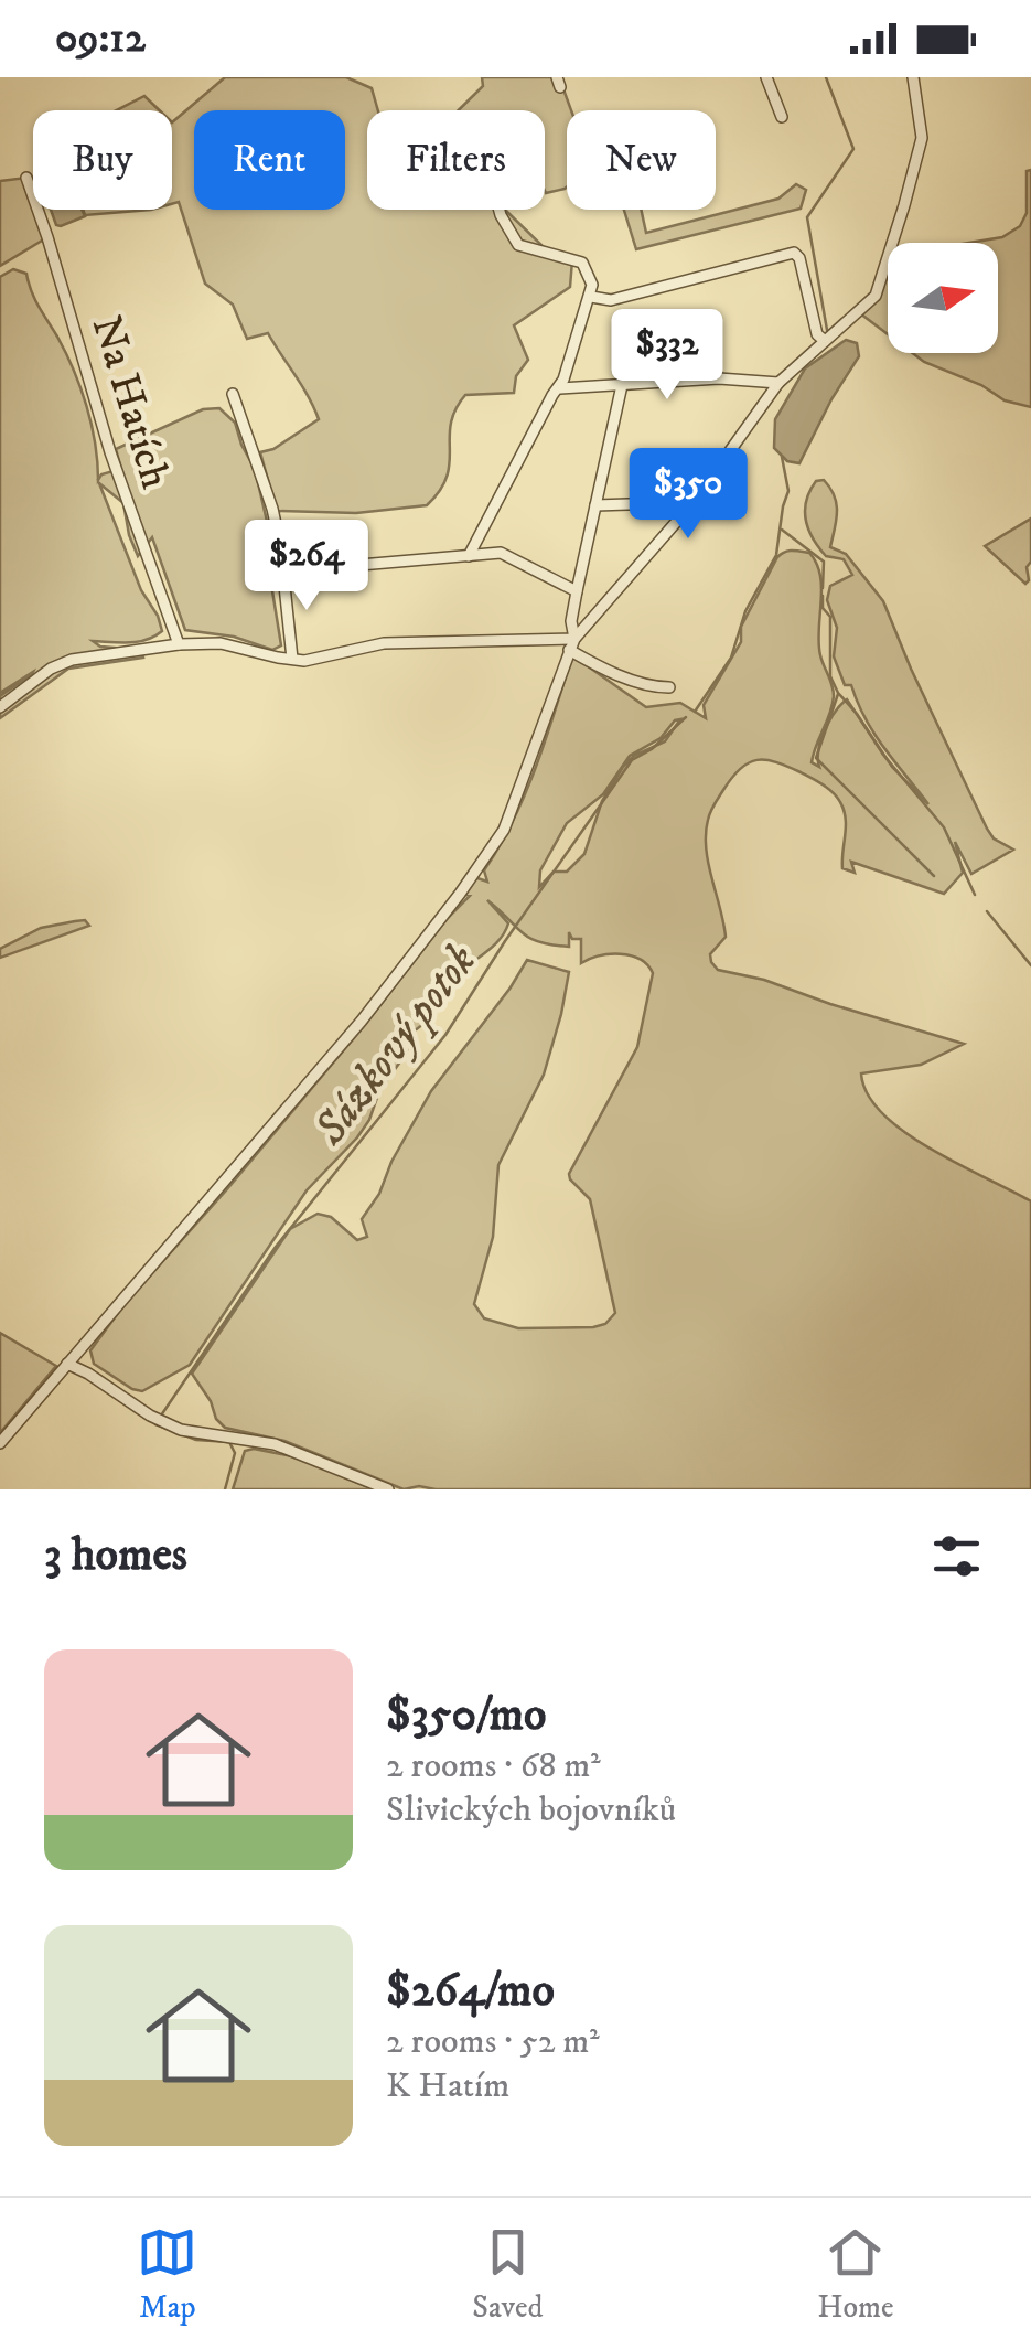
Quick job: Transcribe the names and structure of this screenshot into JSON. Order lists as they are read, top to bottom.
{
  "streets": {
    "street": ["Na Hatích"]
  },
  "water": ["Sázkový potok"],
  "north": "right",
  "page": {
    "status": "09:12",
    "chip": [
      "Buy",
      "Rent",
      "Filters",
      "New"
    ],
    "price": ["$332", "$350", "$264"],
    "heading": "3 homes",
    "list": [
      {
        "name": "$350/mo",
        "note": "2 rooms · 68 m² · Slivických bojovníků"
      },
      {
        "name": "$264/mo",
        "note": "2 rooms · 52 m² · K Hatím"
      }
    ],
    "tabs": ["Map", "Saved", "Home"]
  }
}
